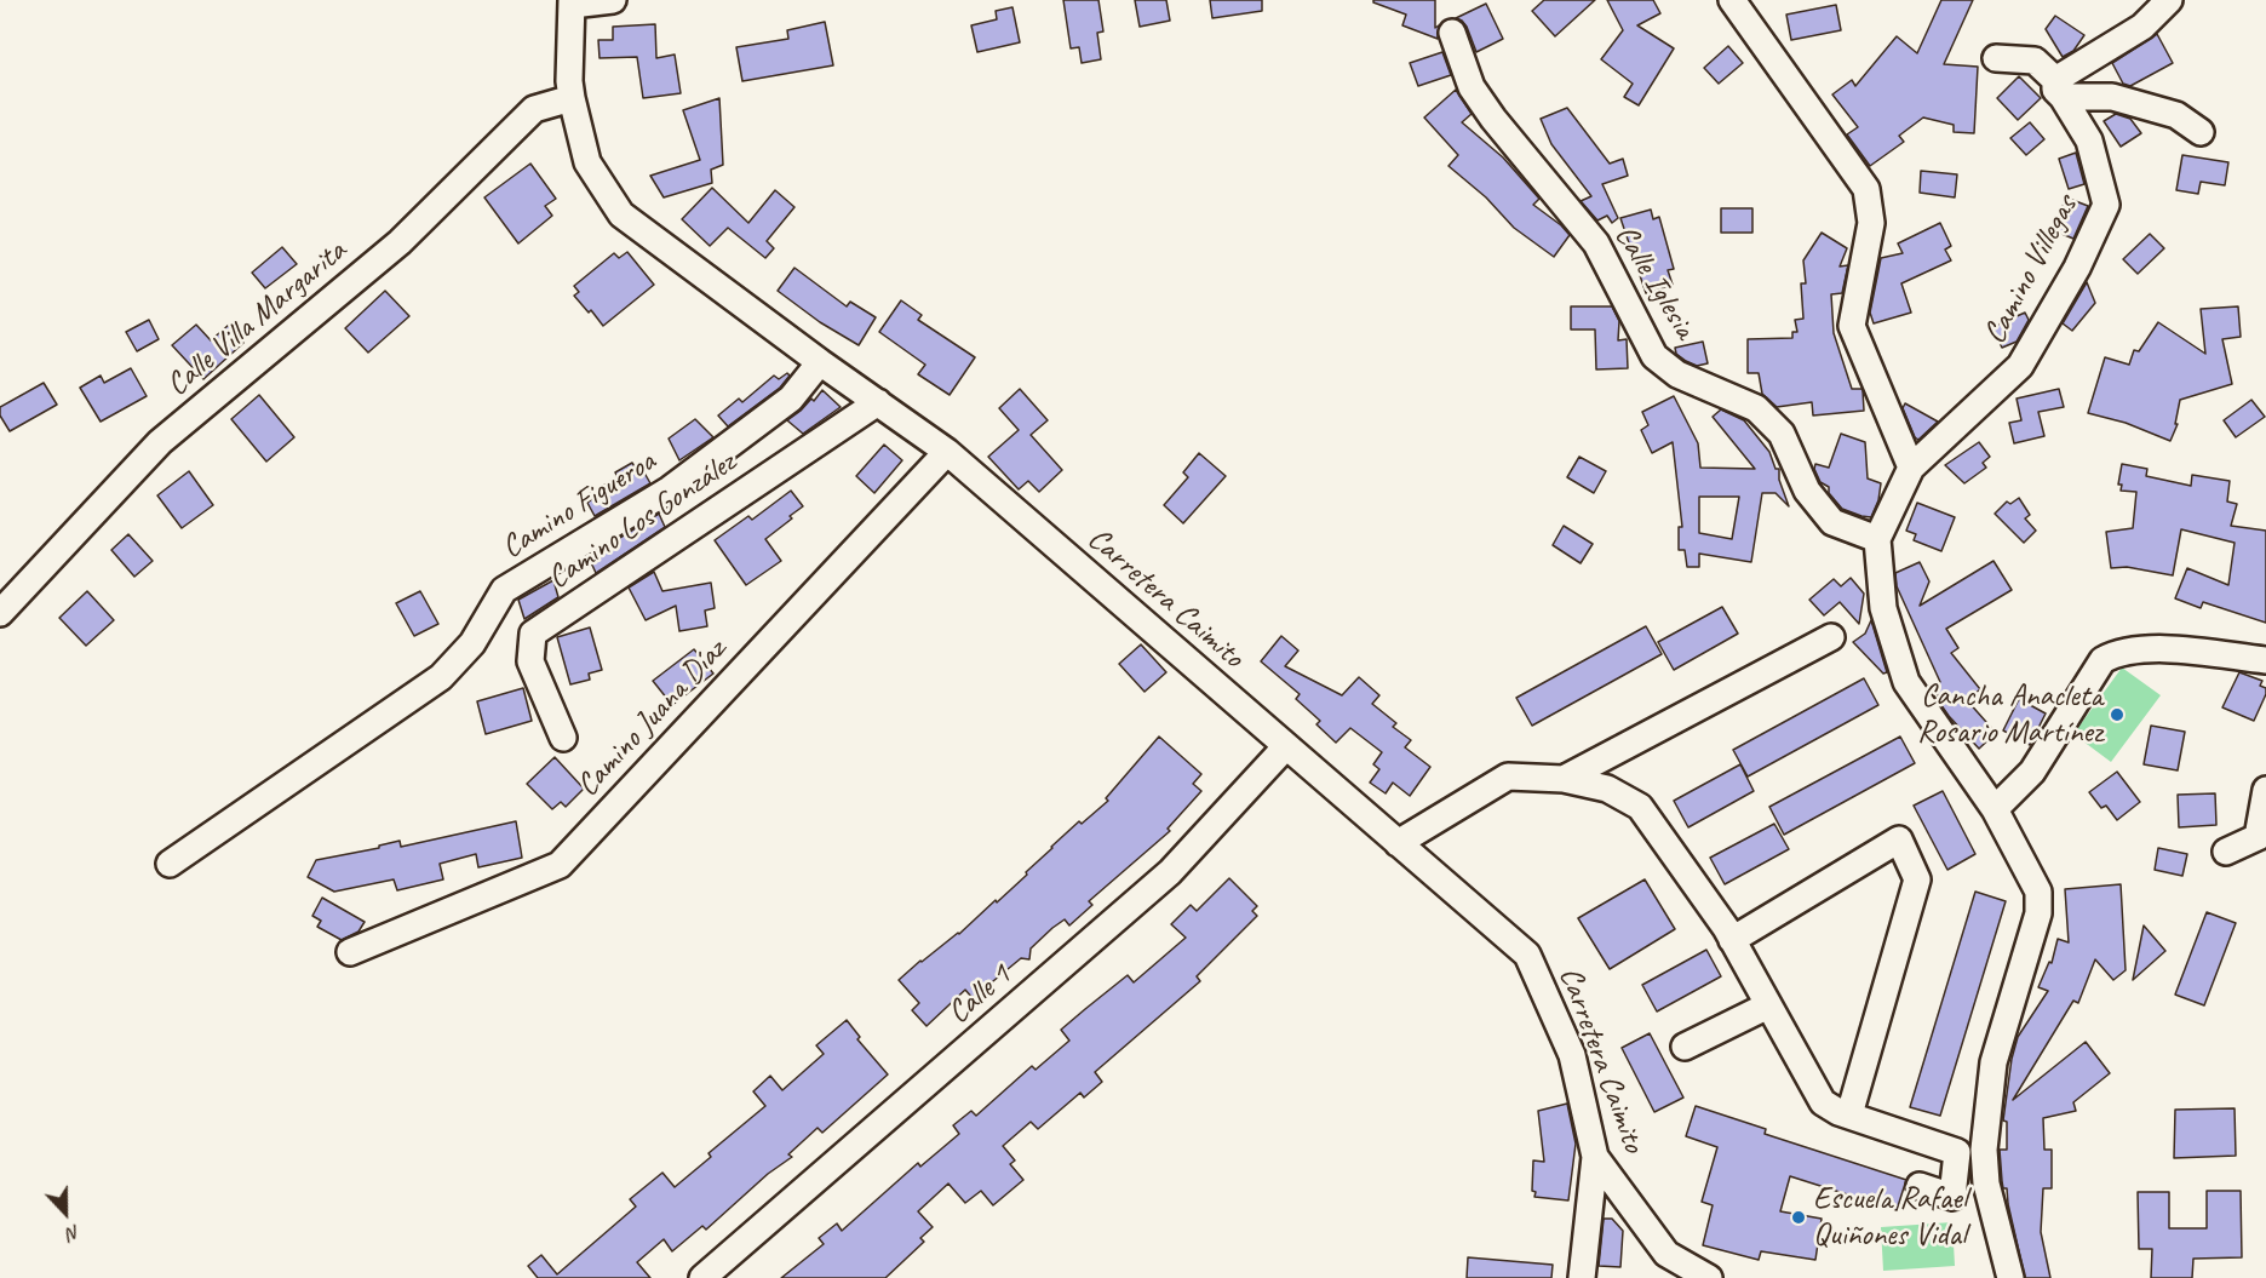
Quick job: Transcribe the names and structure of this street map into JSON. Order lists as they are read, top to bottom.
{
  "streets": {
    "street": [
      "Camino Villegas",
      "Calle Iglesia",
      "Calle Villa Margarita",
      "Camino Figueroa",
      "Camino Los González",
      "Carretera Caimito",
      "Camino Juana Díaz",
      "Calle 1"
    ]
  },
  "crossings": [
    ["Calle Villa Margarita", "Carretera Caimito"],
    ["Camino Figueroa", "Carretera Caimito"],
    ["Camino Los González", "Carretera Caimito"],
    ["Carretera Caimito", "Camino Juana Díaz"],
    ["Carretera Caimito", "Calle 1"]
  ],
  "places": ["Cancha Anacleta Rosario Martínez", "Escuela Rafael Quiñones Vidal"],
  "north": "bottom"
}
